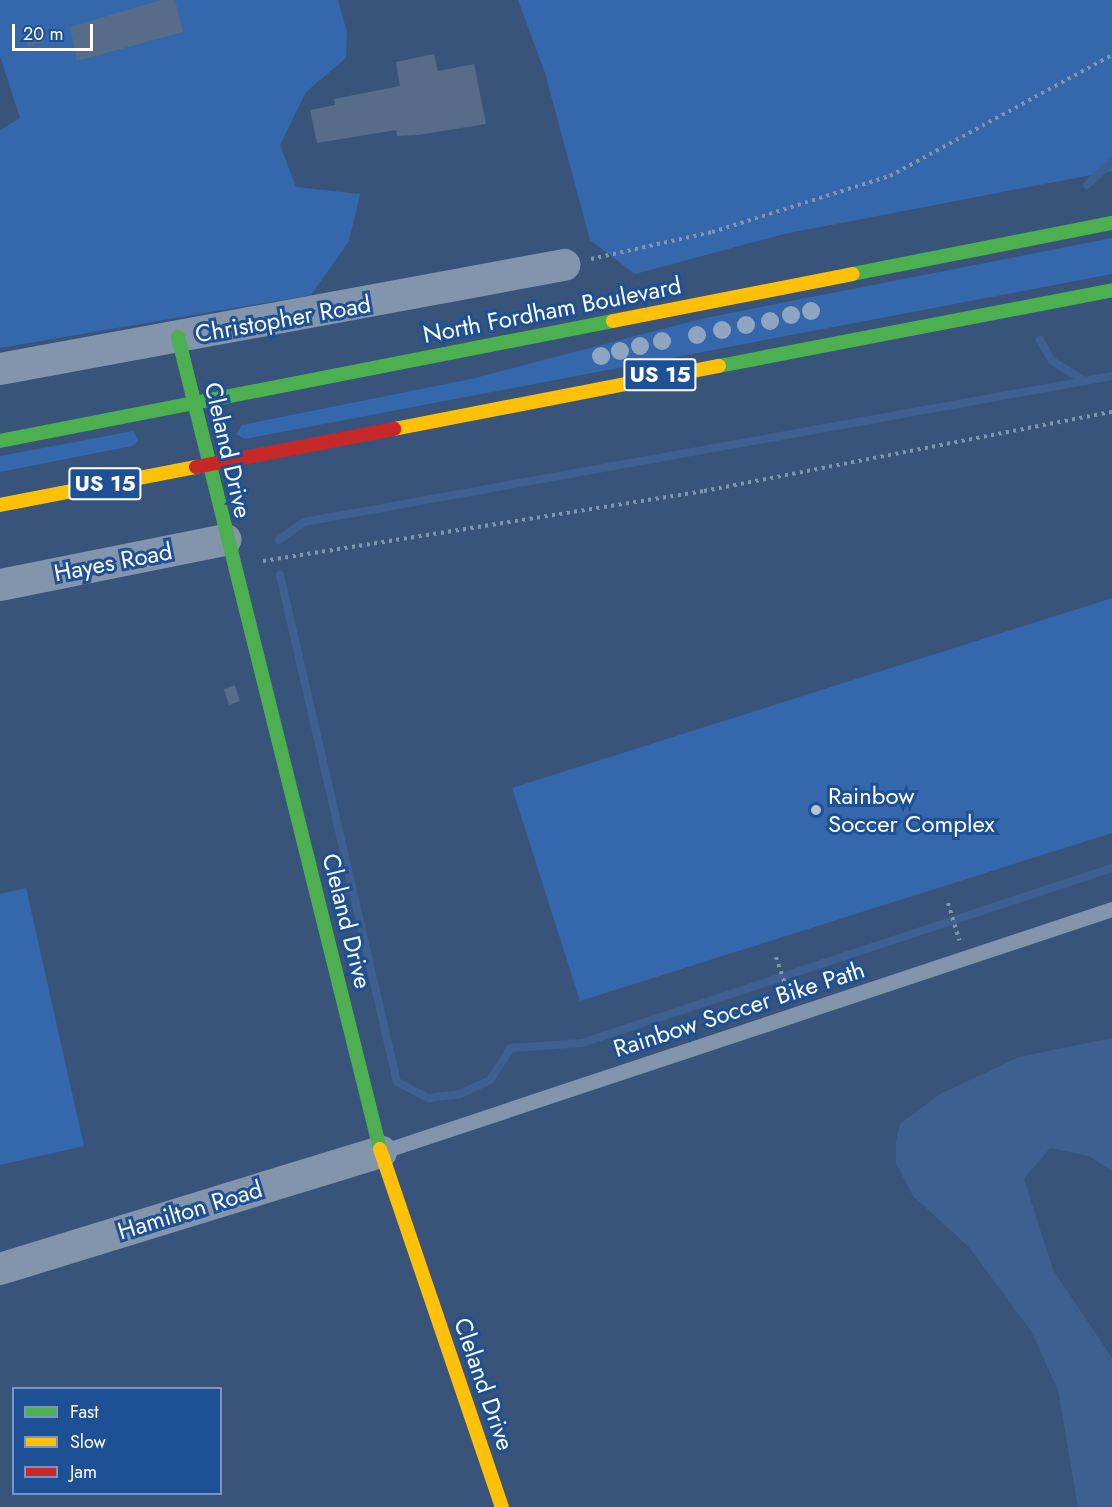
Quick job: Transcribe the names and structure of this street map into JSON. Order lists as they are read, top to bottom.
{
  "streets": {
    "main road": ["North Fordham Boulevard", "US 15", "Cleland Drive"],
    "street": ["Christopher Road", "Hayes Road", "Hamilton Road"],
    "lane": ["Rainbow Soccer Bike Path"]
  },
  "crossings": [
    ["North Fordham Boulevard", "Cleland Drive"],
    ["Christopher Road", "Cleland Drive"],
    ["US 15", "Cleland Drive"],
    ["Cleland Drive", "Hayes Road"],
    ["Cleland Drive", "Rainbow Soccer Bike Path"],
    ["Cleland Drive", "Hamilton Road"],
    ["Rainbow Soccer Bike Path", "Hamilton Road"]
  ],
  "places": ["Rainbow Soccer Complex"],
  "legend": ["Fast", "Slow", "Jam"],
  "scale_bar": "20 m"
}
